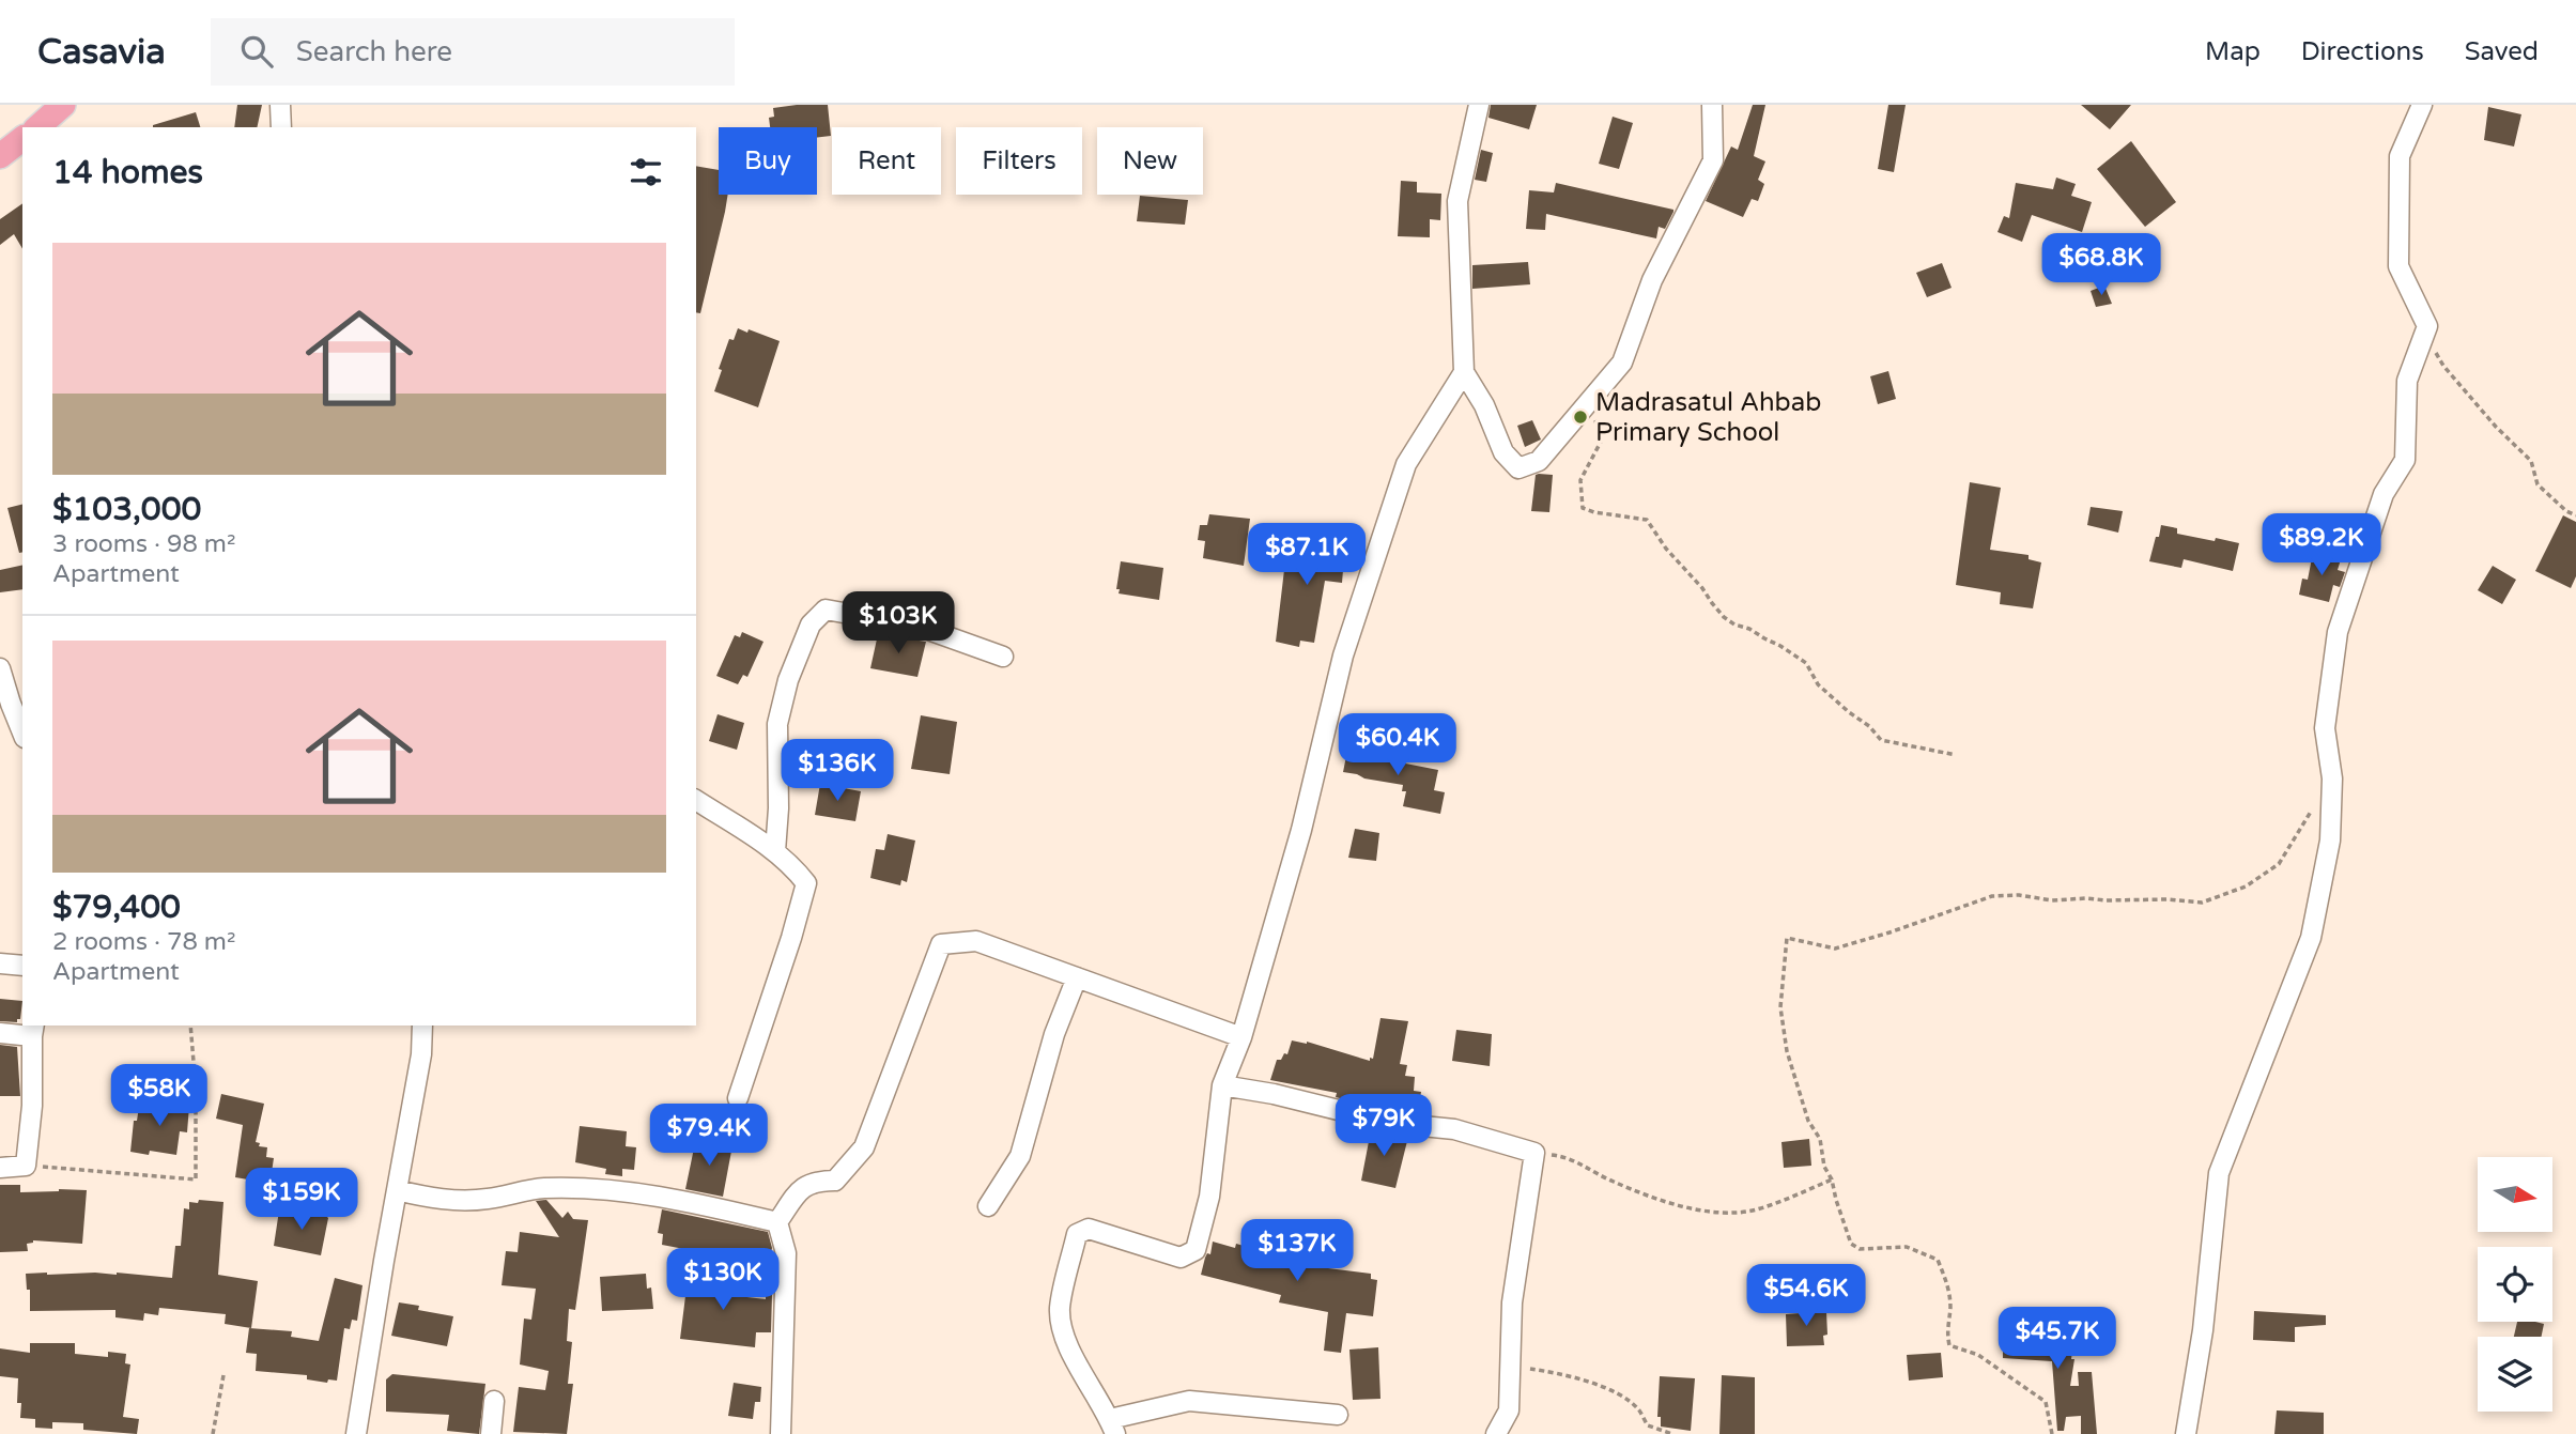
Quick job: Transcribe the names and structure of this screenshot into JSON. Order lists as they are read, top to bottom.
{
  "places": ["Madrasatul Ahbab Primary School"],
  "north": "right",
  "page": {
    "header": "Casavia",
    "search": "Search here",
    "nav": ["Map", "Directions", "Saved"],
    "chip": [
      "Buy",
      "Rent",
      "Filters",
      "New"
    ],
    "heading": "14 homes",
    "list": [
      {
        "name": "$103,000",
        "note": "3 rooms · 98 m² · Apartment"
      },
      {
        "name": "$79,400",
        "note": "2 rooms · 78 m² · Apartment"
      }
    ],
    "price": [
      "$68.8K",
      "$89.2K",
      "$87.1K",
      "$103K",
      "$60.4K",
      "$136K",
      "$58K",
      "$79K",
      "$79.4K",
      "$159K",
      "$137K",
      "$130K",
      "$54.6K",
      "$45.7K"
    ]
  }
}
